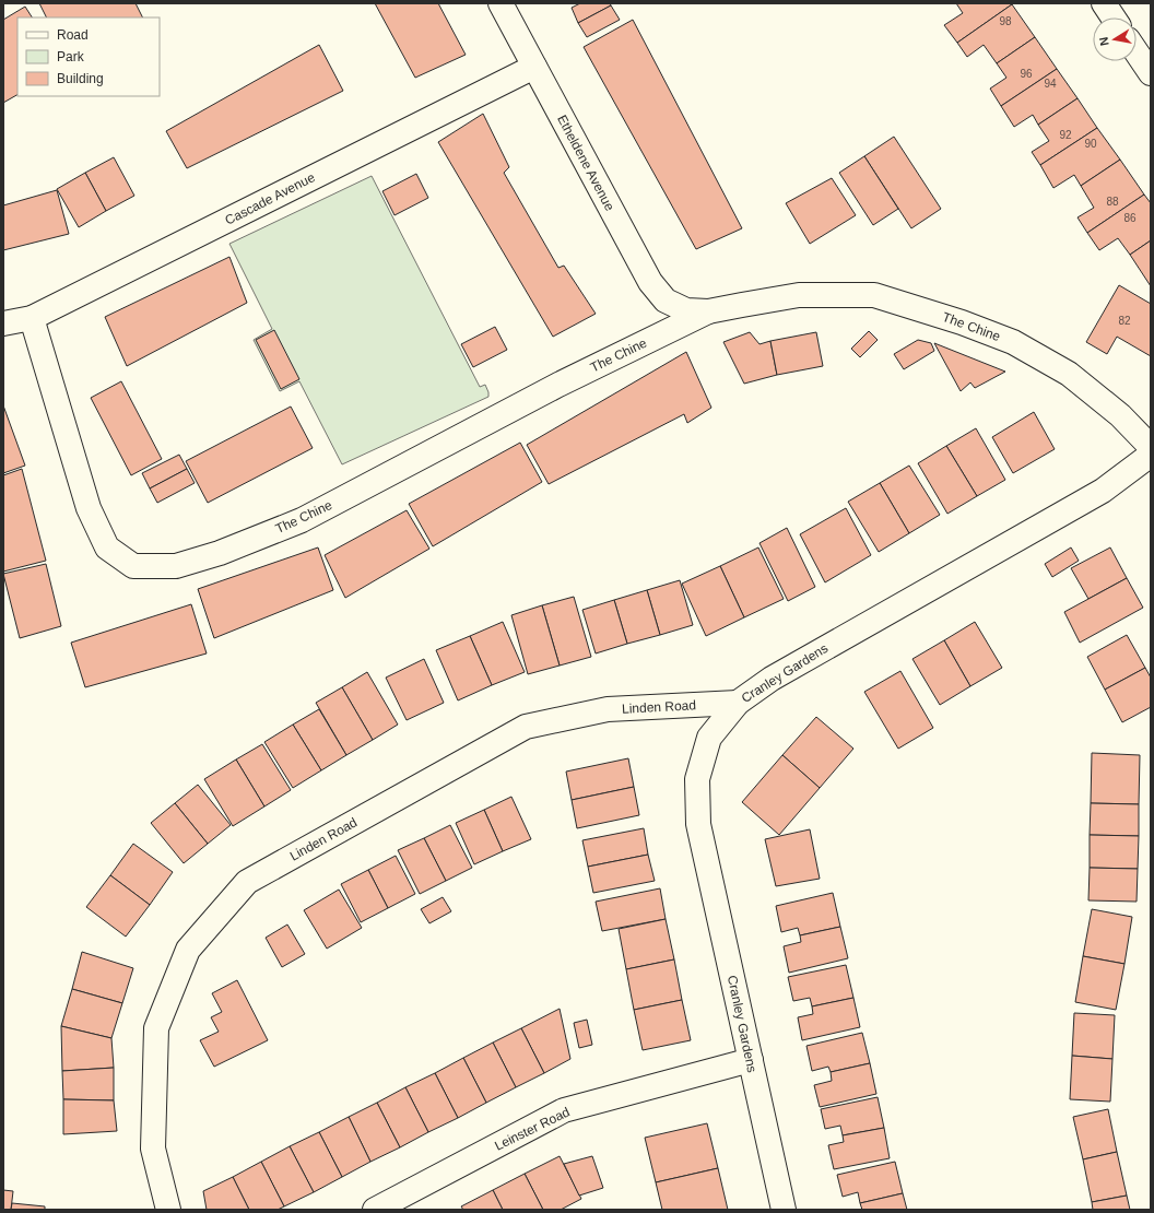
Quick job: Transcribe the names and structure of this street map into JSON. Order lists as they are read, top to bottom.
{
  "streets": {
    "street": [
      "Etheldene Avenue",
      "Cascade Avenue",
      "The Chine",
      "Cranley Gardens",
      "Linden Road",
      "Leinster Road"
    ]
  },
  "crossings": [
    ["Etheldene Avenue", "Cascade Avenue"],
    ["Etheldene Avenue", "The Chine"],
    ["Cascade Avenue", "The Chine"],
    ["Cranley Gardens", "Linden Road"],
    ["Cranley Gardens", "Leinster Road"]
  ],
  "house_numbers": [
    "98",
    "96",
    "94",
    "92",
    "90",
    "88",
    "86",
    "82"
  ],
  "legend": ["Road", "Park", "Building"],
  "north": "left"
}
